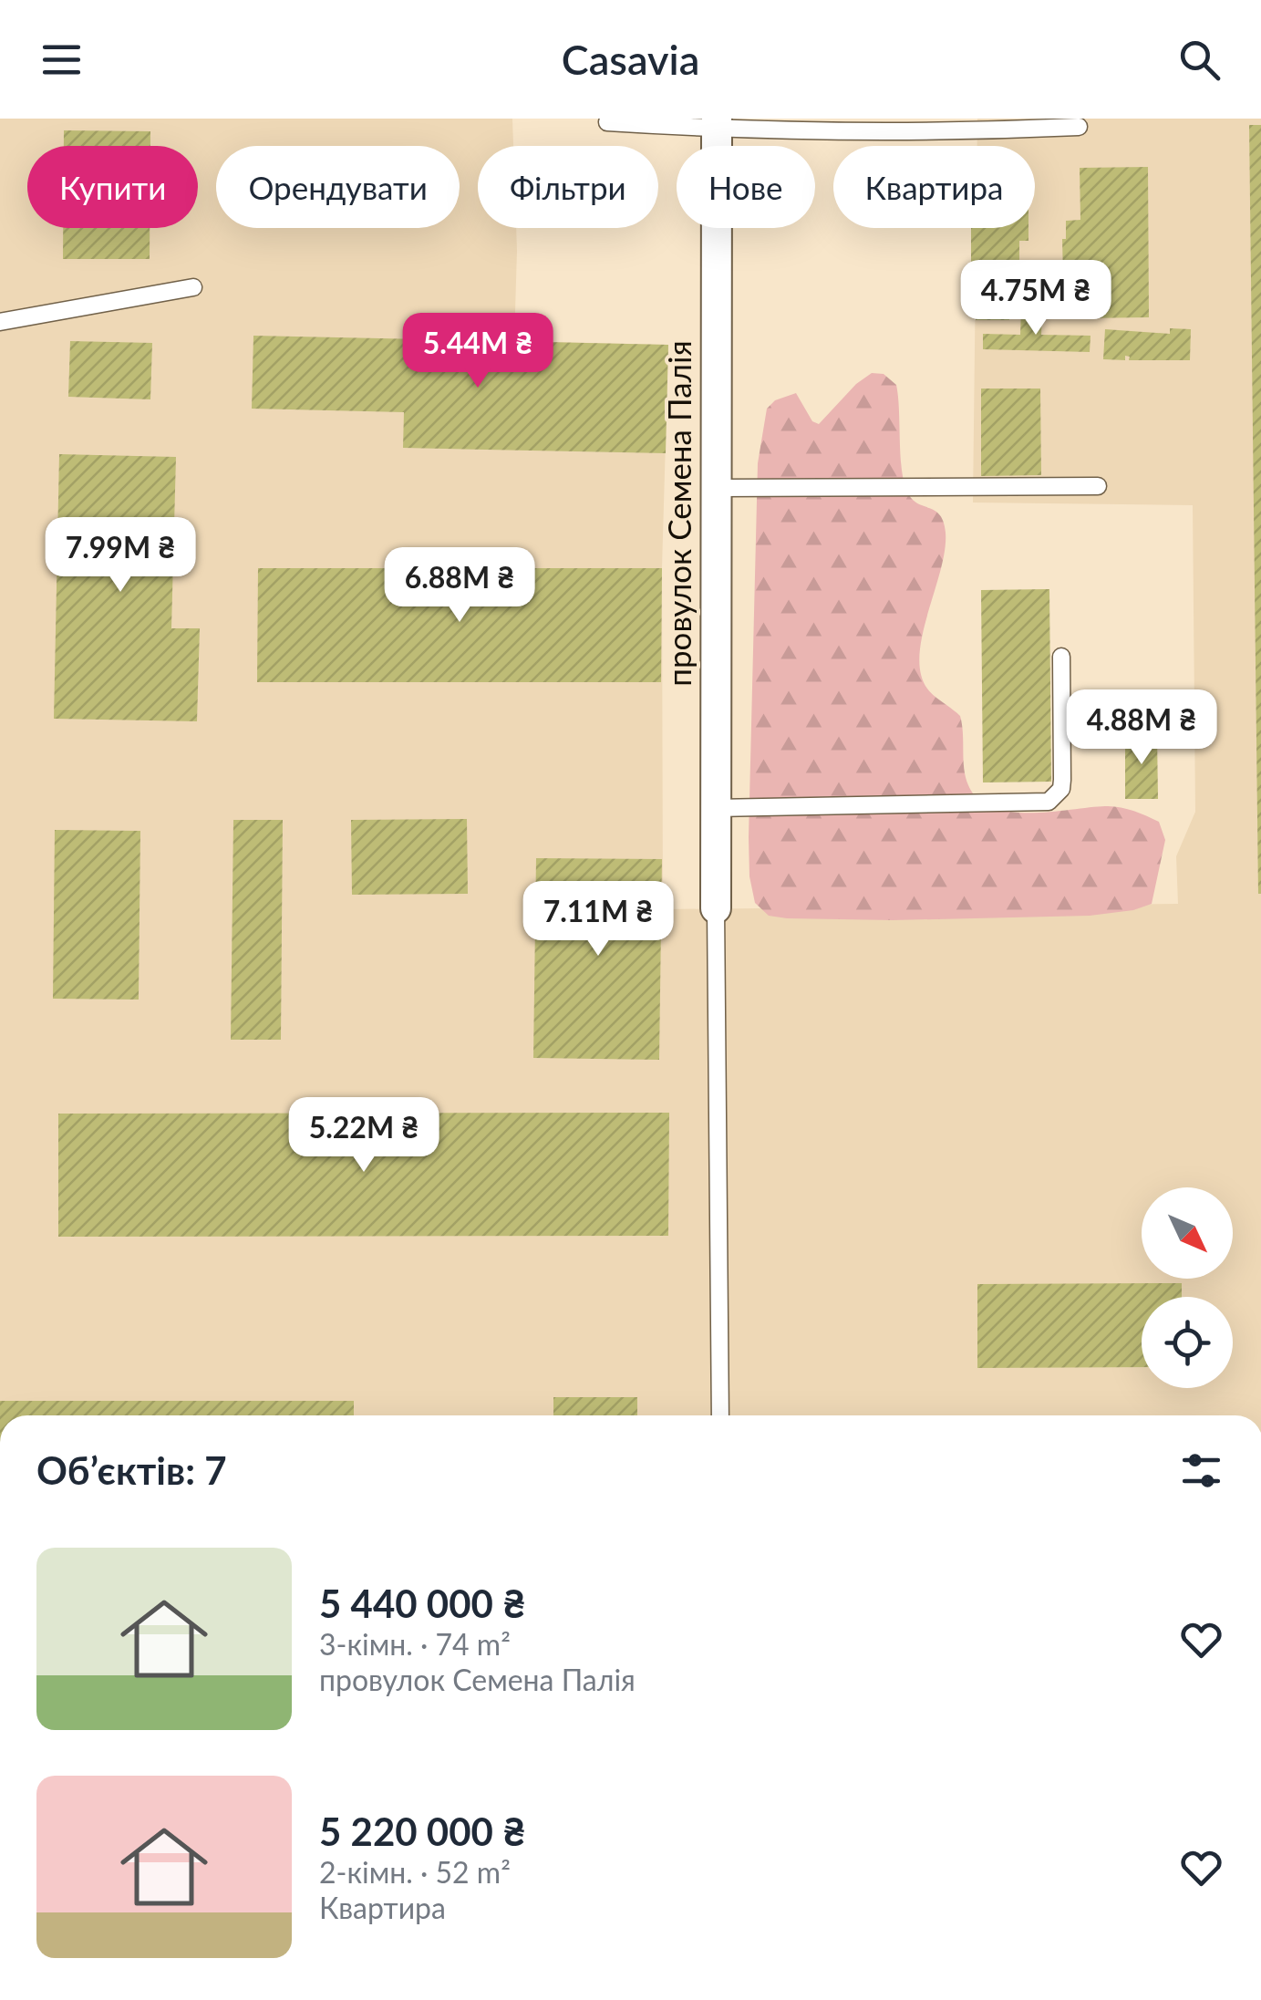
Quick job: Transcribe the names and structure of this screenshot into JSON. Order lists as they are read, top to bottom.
{
  "streets": {
    "street": ["провулок Семена Палія"]
  },
  "north": "bottom right",
  "page": {
    "header": "Casavia",
    "chip": [
      "Купити",
      "Орендувати",
      "Фільтри",
      "Нове",
      "Квартира"
    ],
    "price": [
      "4.75M ₴",
      "5.44M ₴",
      "7.99M ₴",
      "6.88M ₴",
      "4.88M ₴",
      "7.11M ₴",
      "5.22M ₴"
    ],
    "heading": "Об’єктів: 7",
    "list": [
      {
        "name": "5 440 000 ₴",
        "note": "3-кімн. · 74 m² · провулок Семена Палія"
      },
      {
        "name": "5 220 000 ₴",
        "note": "2-кімн. · 52 m² · Квартира"
      }
    ]
  }
}
